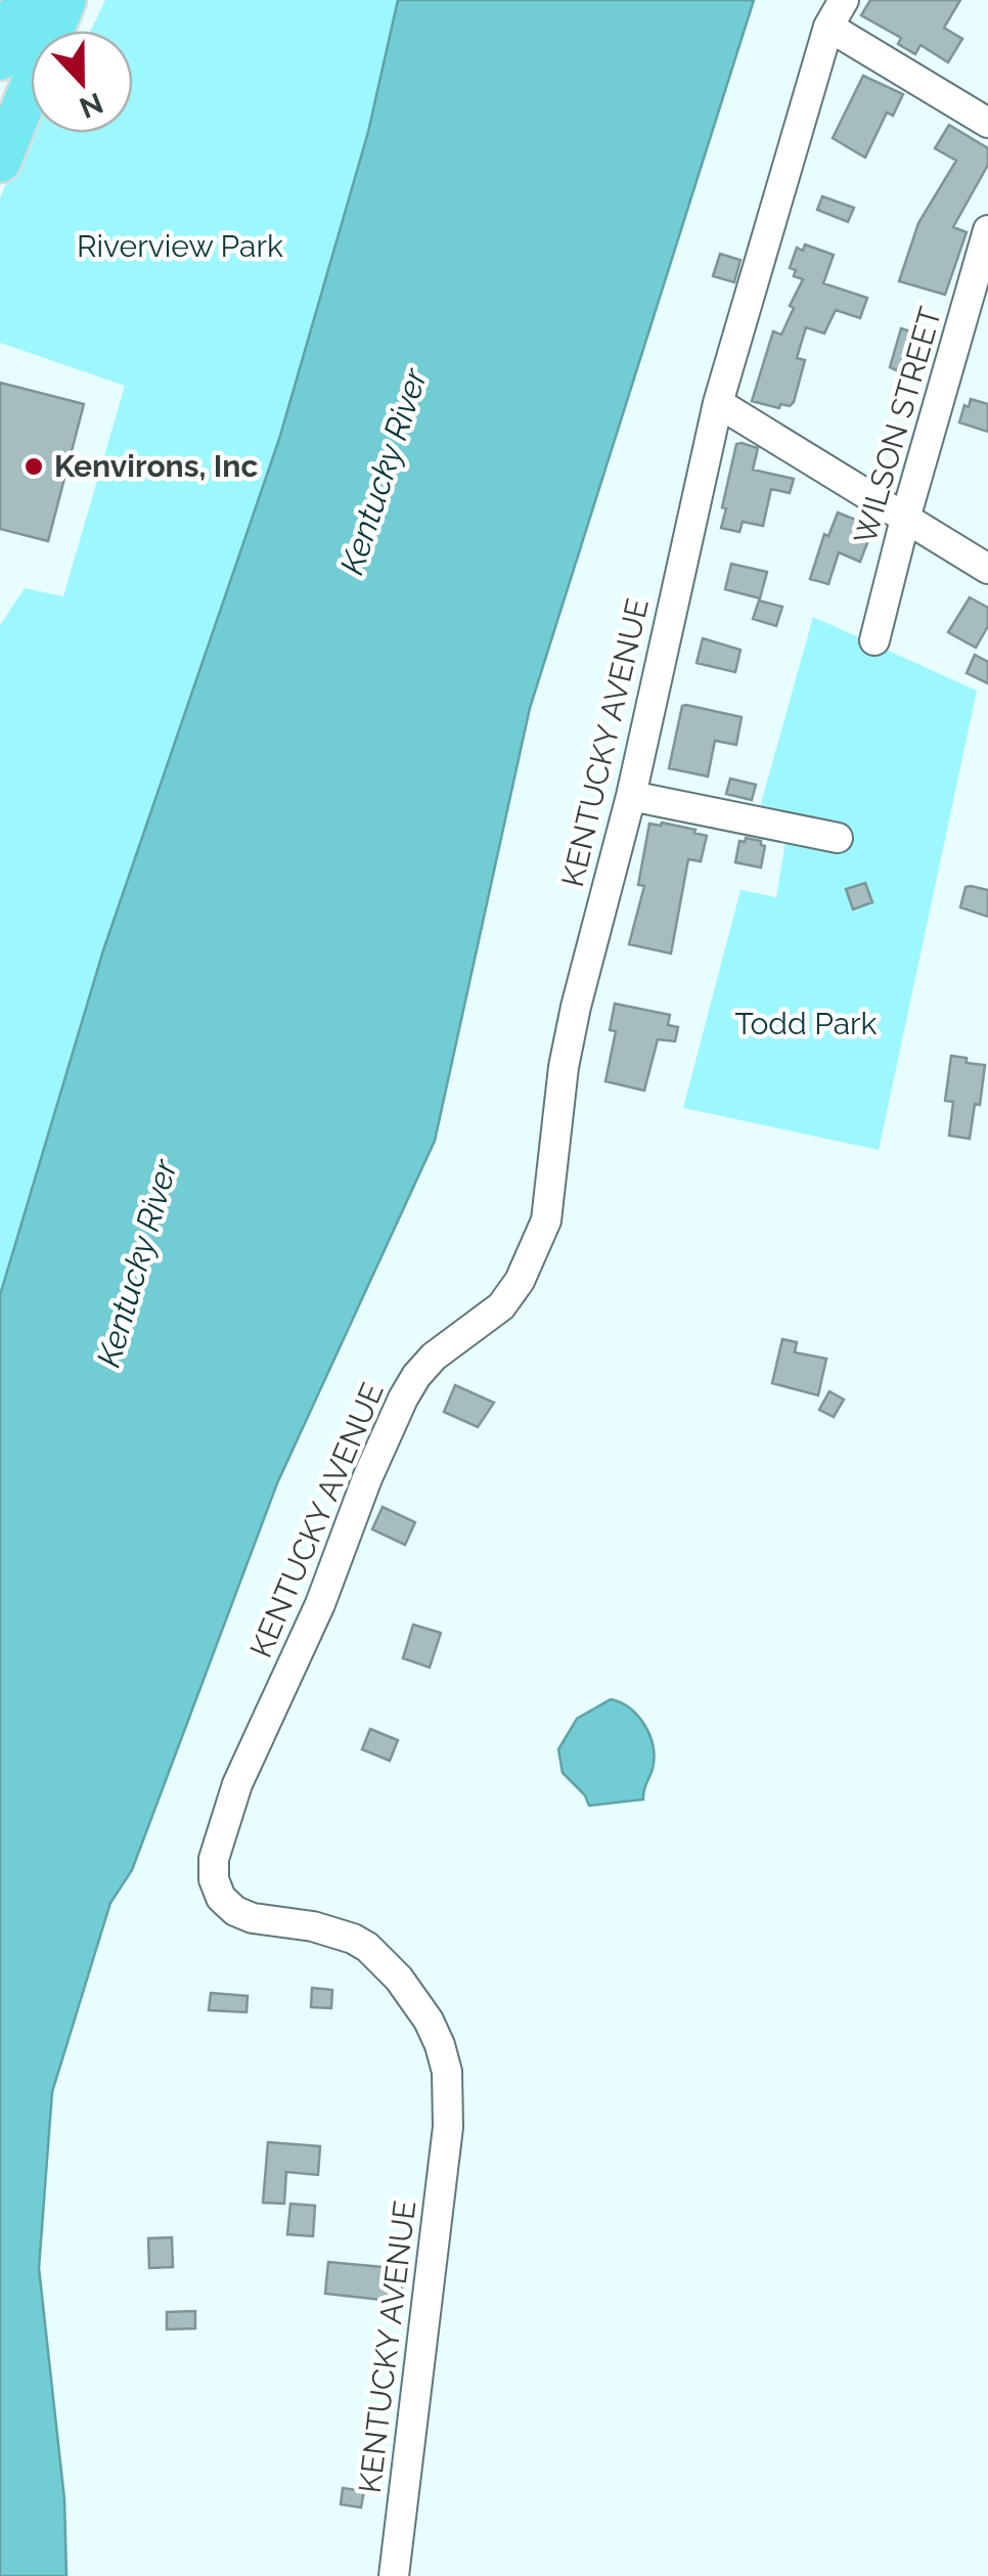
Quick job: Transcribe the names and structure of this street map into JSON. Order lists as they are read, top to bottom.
{
  "streets": {
    "street": ["WILSON STREET", "KENTUCKY AVENUE"]
  },
  "water": ["Kentucky River"],
  "parks": ["Riverview Park", "Todd Park"],
  "places": ["Kenvirons, Inc"],
  "north": "bottom"
}
